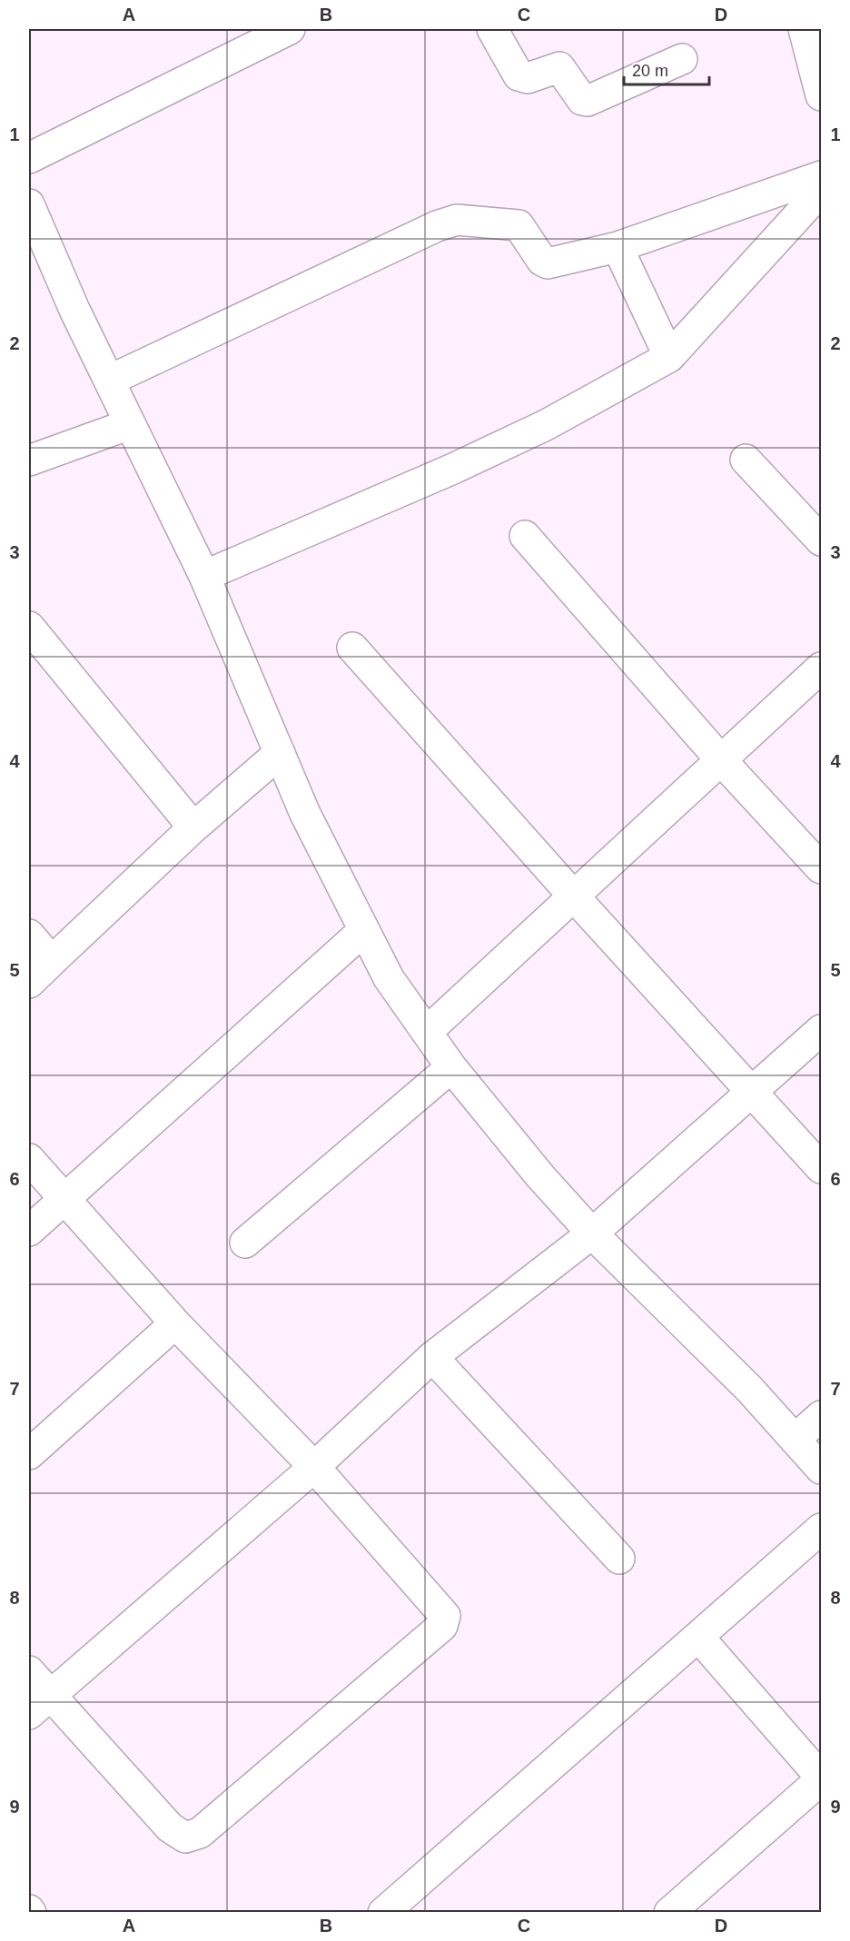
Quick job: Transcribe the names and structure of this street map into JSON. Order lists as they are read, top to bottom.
{
  "scale_bar": "20 m",
  "grid": {
    "columns": [
      "A",
      "B",
      "C",
      "D"
    ],
    "rows": [
      "1",
      "2",
      "3",
      "4",
      "5",
      "6",
      "7",
      "8",
      "9"
    ]
  }
}
